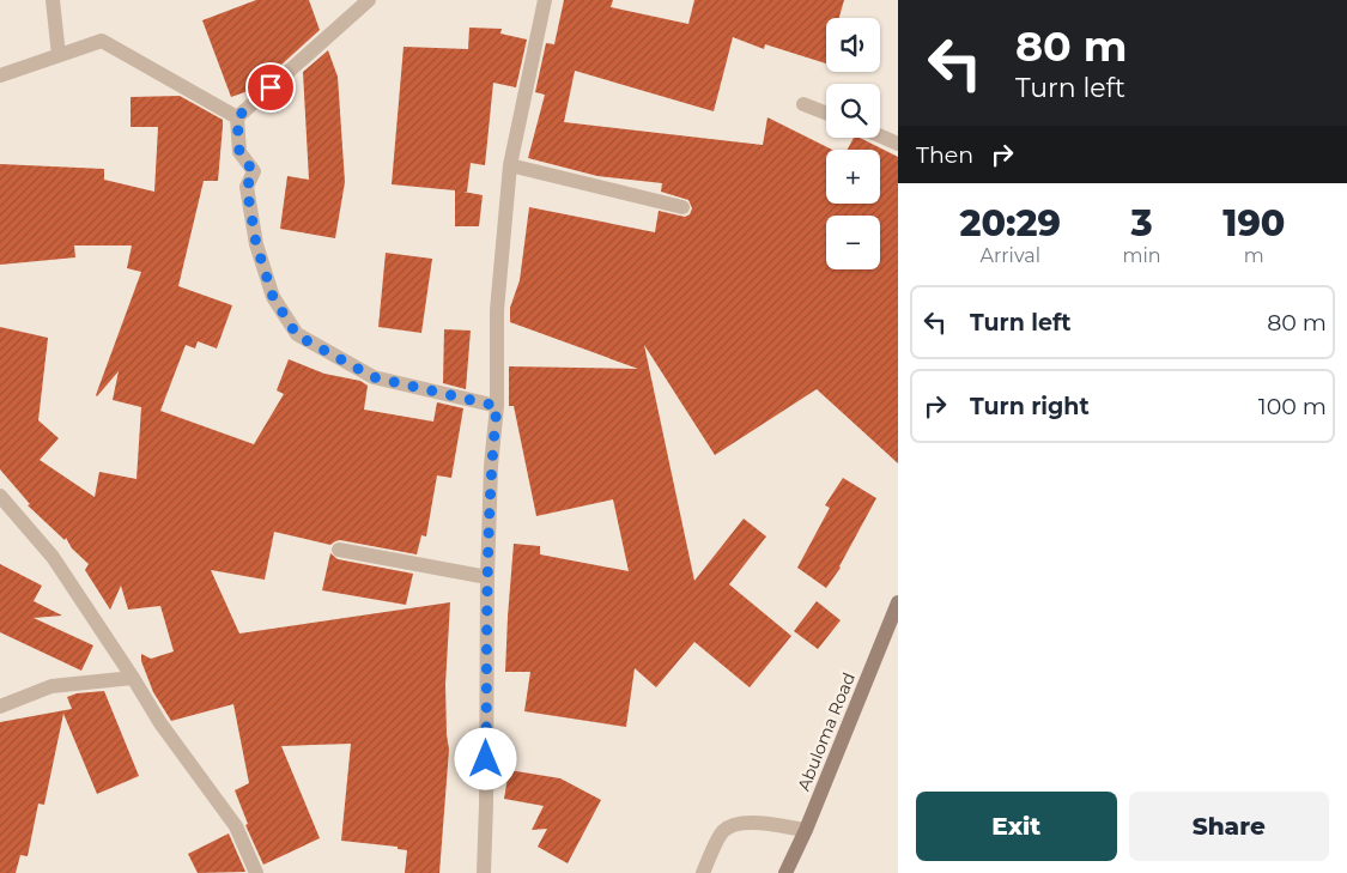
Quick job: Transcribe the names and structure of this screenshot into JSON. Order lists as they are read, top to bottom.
{
  "streets": {
    "street": ["Abuloma Road"]
  },
  "page": {
    "turn": ["80 m", "Turn left"],
    "map_buttons": ["+", "−"],
    "then": "Then",
    "eta": [
      "20:29",
      "Arrival",
      "3",
      "min",
      "190",
      "m"
    ],
    "list": [
      {
        "name": "Turn left",
        "value": "80 m"
      },
      {
        "name": "Turn right",
        "value": "100 m"
      }
    ],
    "buttons": ["Exit", "Share"]
  }
}
